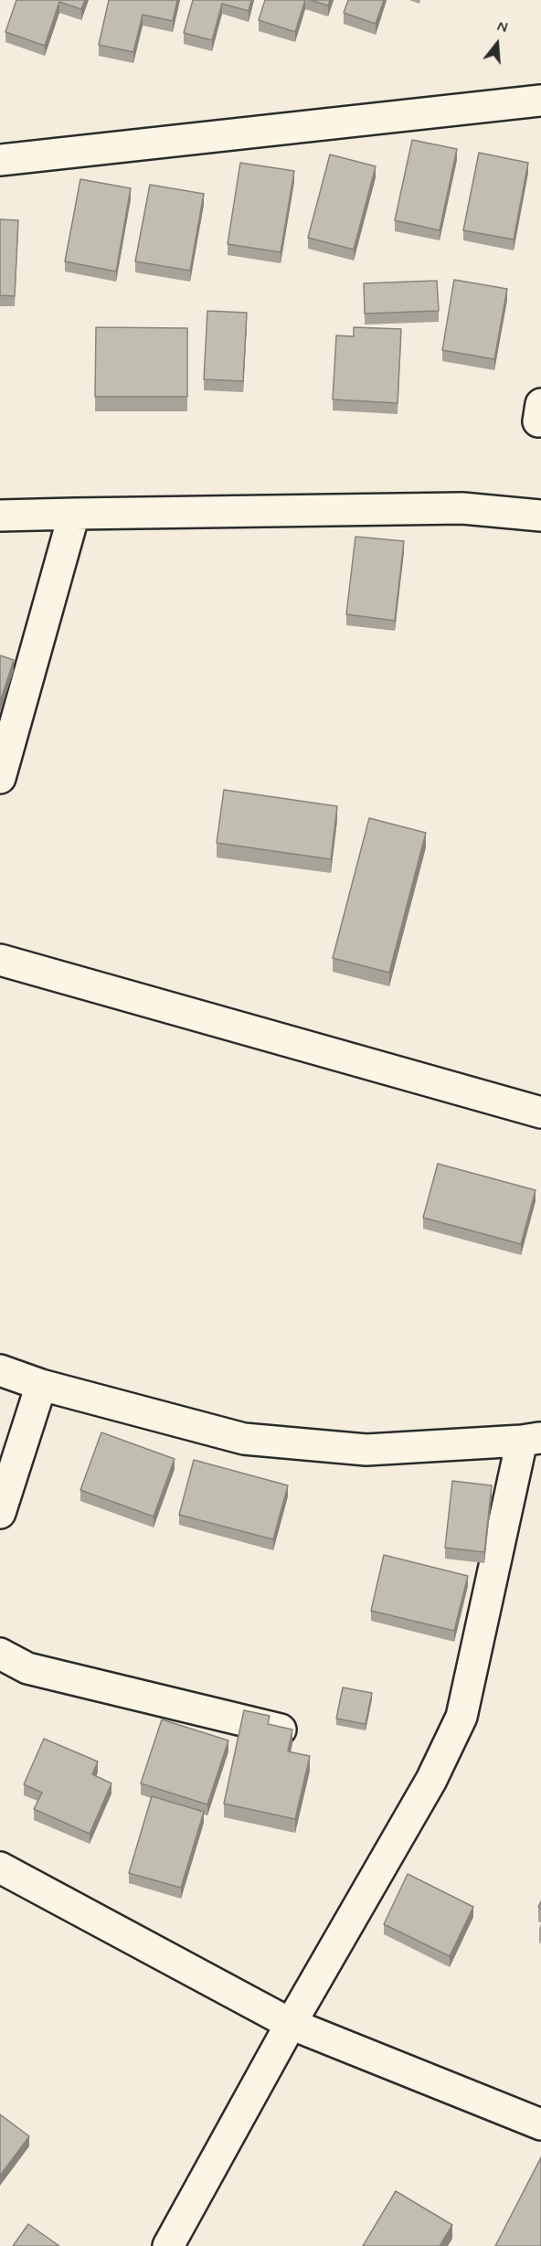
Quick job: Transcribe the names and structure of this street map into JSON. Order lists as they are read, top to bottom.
{
  "north": "top"
}
